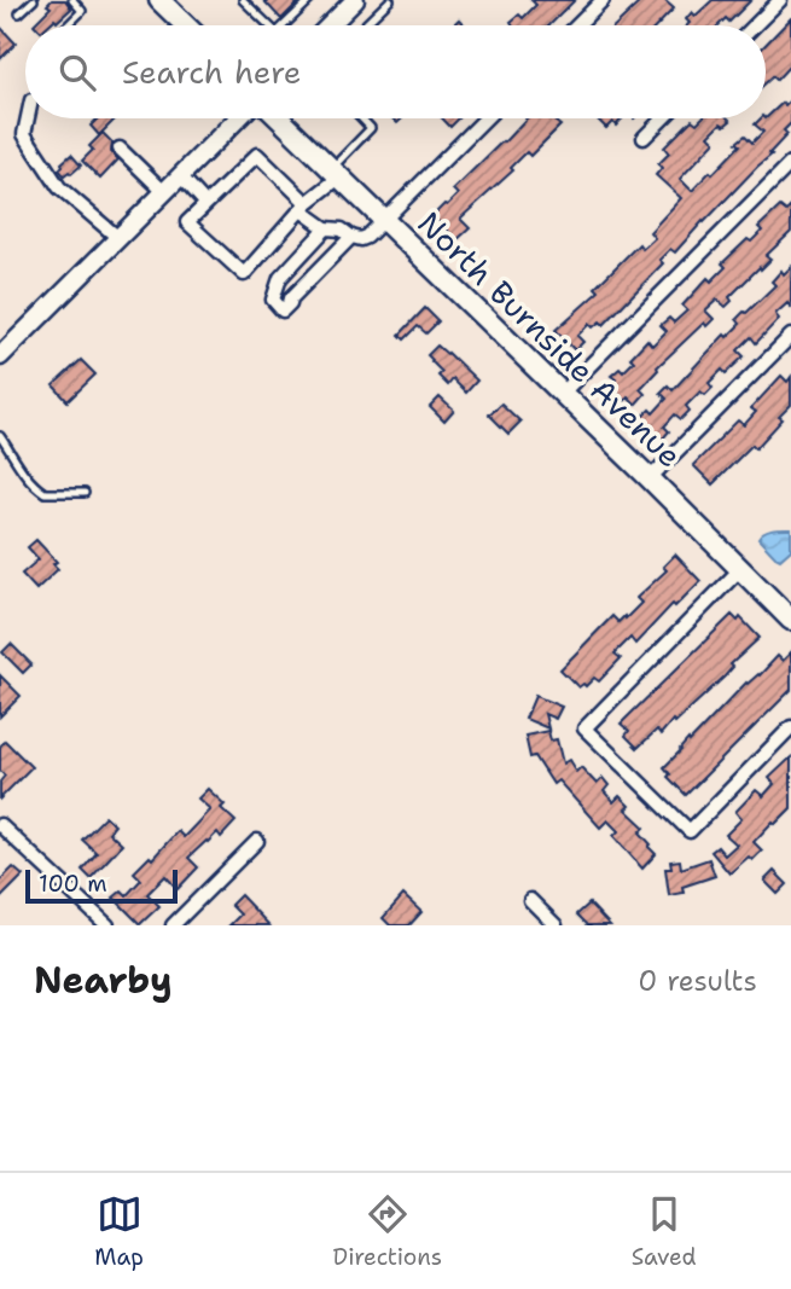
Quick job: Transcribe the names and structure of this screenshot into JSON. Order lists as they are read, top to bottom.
{
  "streets": {
    "main road": ["North Burnside Avenue"]
  },
  "scale_bar": "100 m",
  "page": {
    "search": "Search here",
    "scale": "100 m",
    "heading": ["Nearby", "0 results"],
    "nav": ["Map", "Directions", "Saved"]
  }
}
